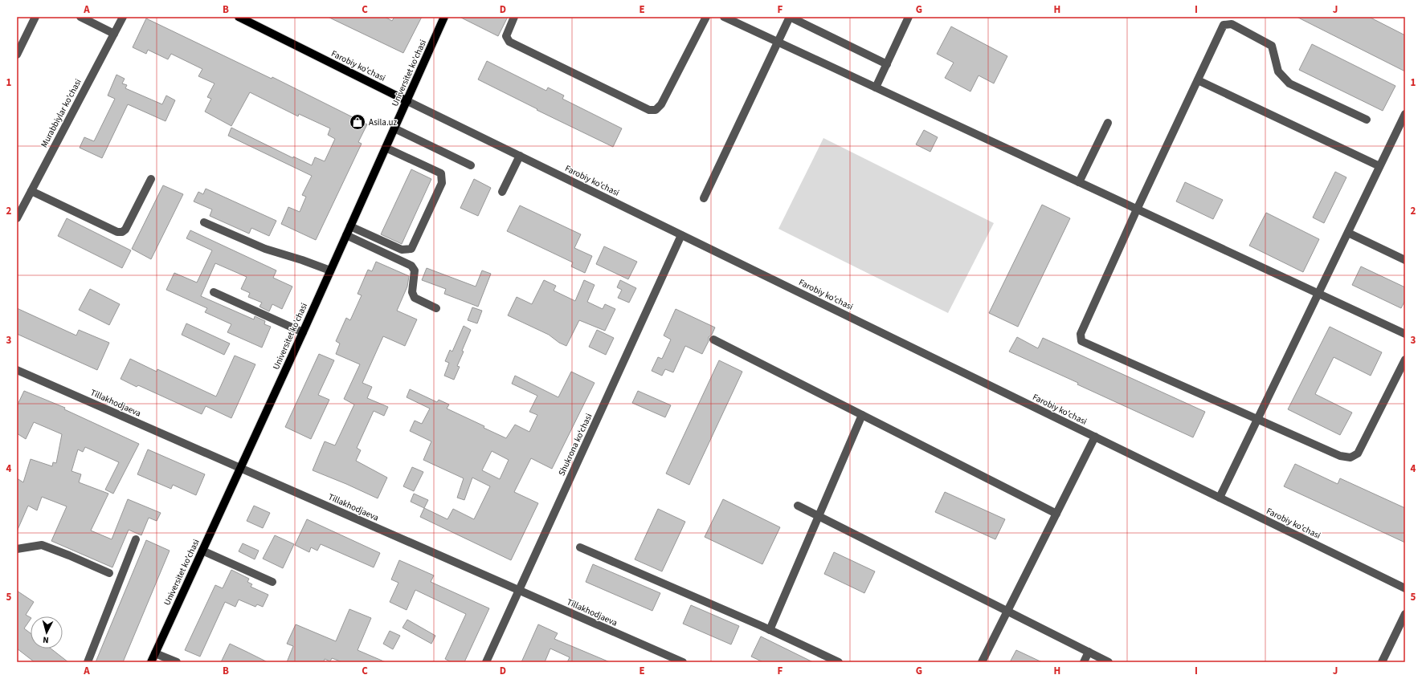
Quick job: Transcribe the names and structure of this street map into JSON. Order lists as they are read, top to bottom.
{
  "streets": {
    "main road": ["Farobiy ko'chasi", "Universitet ko'chasi"],
    "street": ["Murabbiylar ko'chasi", "Tillakhodjaeva", "Shukrona koʻchasi"]
  },
  "crossings": [
    ["Farobiy ko'chasi", "Universitet ko'chasi"],
    ["Farobiy ko'chasi", "Shukrona koʻchasi"],
    ["Universitet ko'chasi", "Tillakhodjaeva"],
    ["Tillakhodjaeva", "Shukrona koʻchasi"]
  ],
  "places": {
    "shop": ["Asila.uz"]
  },
  "north": "bottom",
  "grid": {
    "columns": [
      "A",
      "B",
      "C",
      "D",
      "E",
      "F",
      "G",
      "H",
      "I",
      "J"
    ],
    "rows": [
      "1",
      "2",
      "3",
      "4",
      "5"
    ]
  }
}
